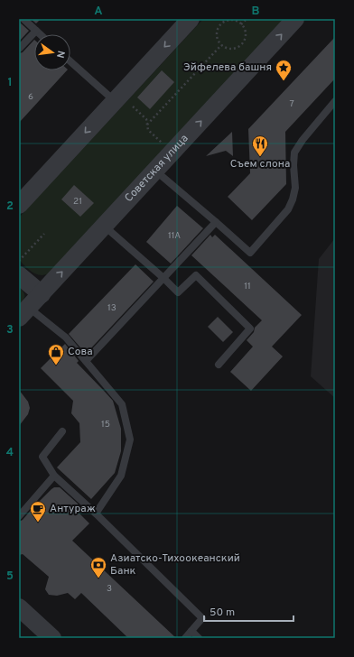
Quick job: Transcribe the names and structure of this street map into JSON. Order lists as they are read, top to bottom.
{
  "streets": {
    "street": ["Советская улица"]
  },
  "places": {
    "place": ["Эйфелева башня"],
    "restaurant": ["Съем слона"],
    "shop": ["Сова"],
    "cafe": ["Антураж"],
    "bank": ["Азиатско-Тихоокеанский Банк"]
  },
  "house_numbers": [
    "6",
    "7",
    "21",
    "11А",
    "11",
    "13",
    "15",
    "3"
  ],
  "scale_bar": "50 m",
  "north": "right",
  "grid": {
    "columns": ["A", "B"],
    "rows": [
      "1",
      "2",
      "3",
      "4",
      "5"
    ]
  }
}
